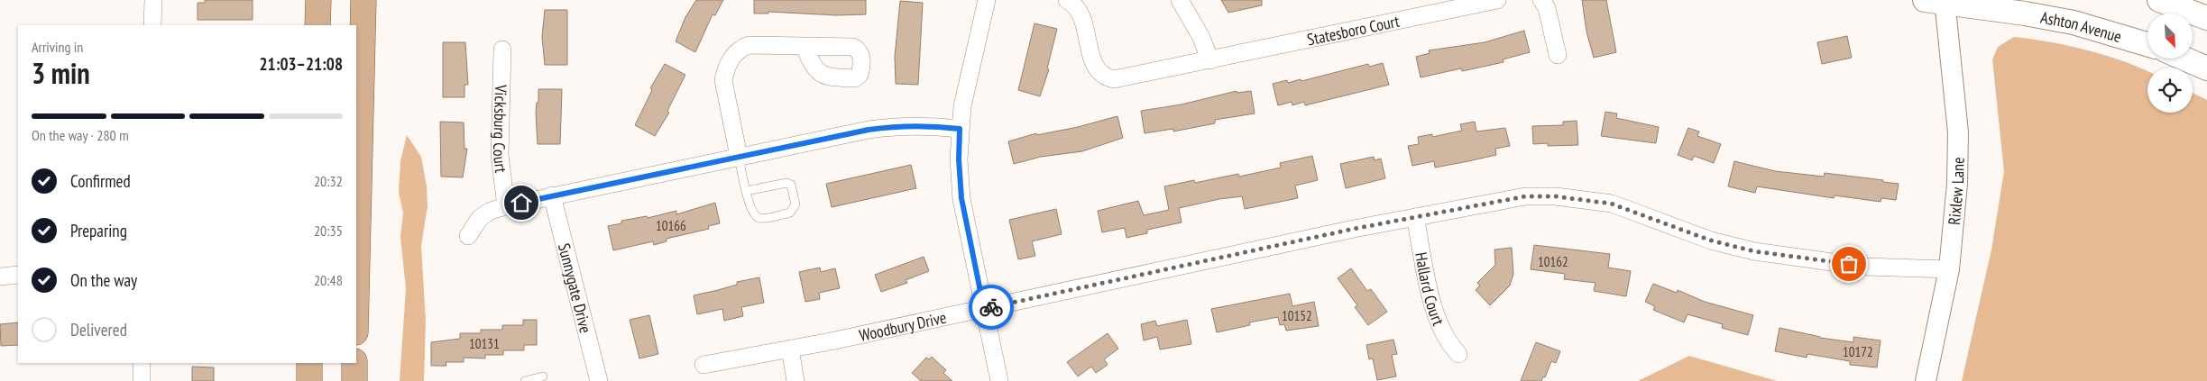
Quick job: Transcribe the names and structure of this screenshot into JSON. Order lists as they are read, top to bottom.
{
  "streets": {
    "main road": ["Ashton Avenue"],
    "street": [
      "Statesboro Court",
      "Vicksburg Court",
      "Rixlew Lane",
      "Sunnygate Drive",
      "Hallard Court",
      "Woodbury Drive"
    ]
  },
  "crossings": [
    ["Ashton Avenue", "Rixlew Lane"],
    ["Rixlew Lane", "Woodbury Drive"],
    ["Hallard Court", "Woodbury Drive"]
  ],
  "house_numbers": [
    "10166",
    "10162",
    "10152",
    "10131",
    "10172"
  ],
  "north": "bottom right",
  "page": {
    "heading": ["3 min", "Arriving in", "21:03–21:08"],
    "bar": "On the way · 280 m",
    "list": [
      ["Confirmed", "20:32"],
      ["Preparing", "20:35"],
      ["On the way", "20:48"],
      "Delivered"
    ]
  }
}
